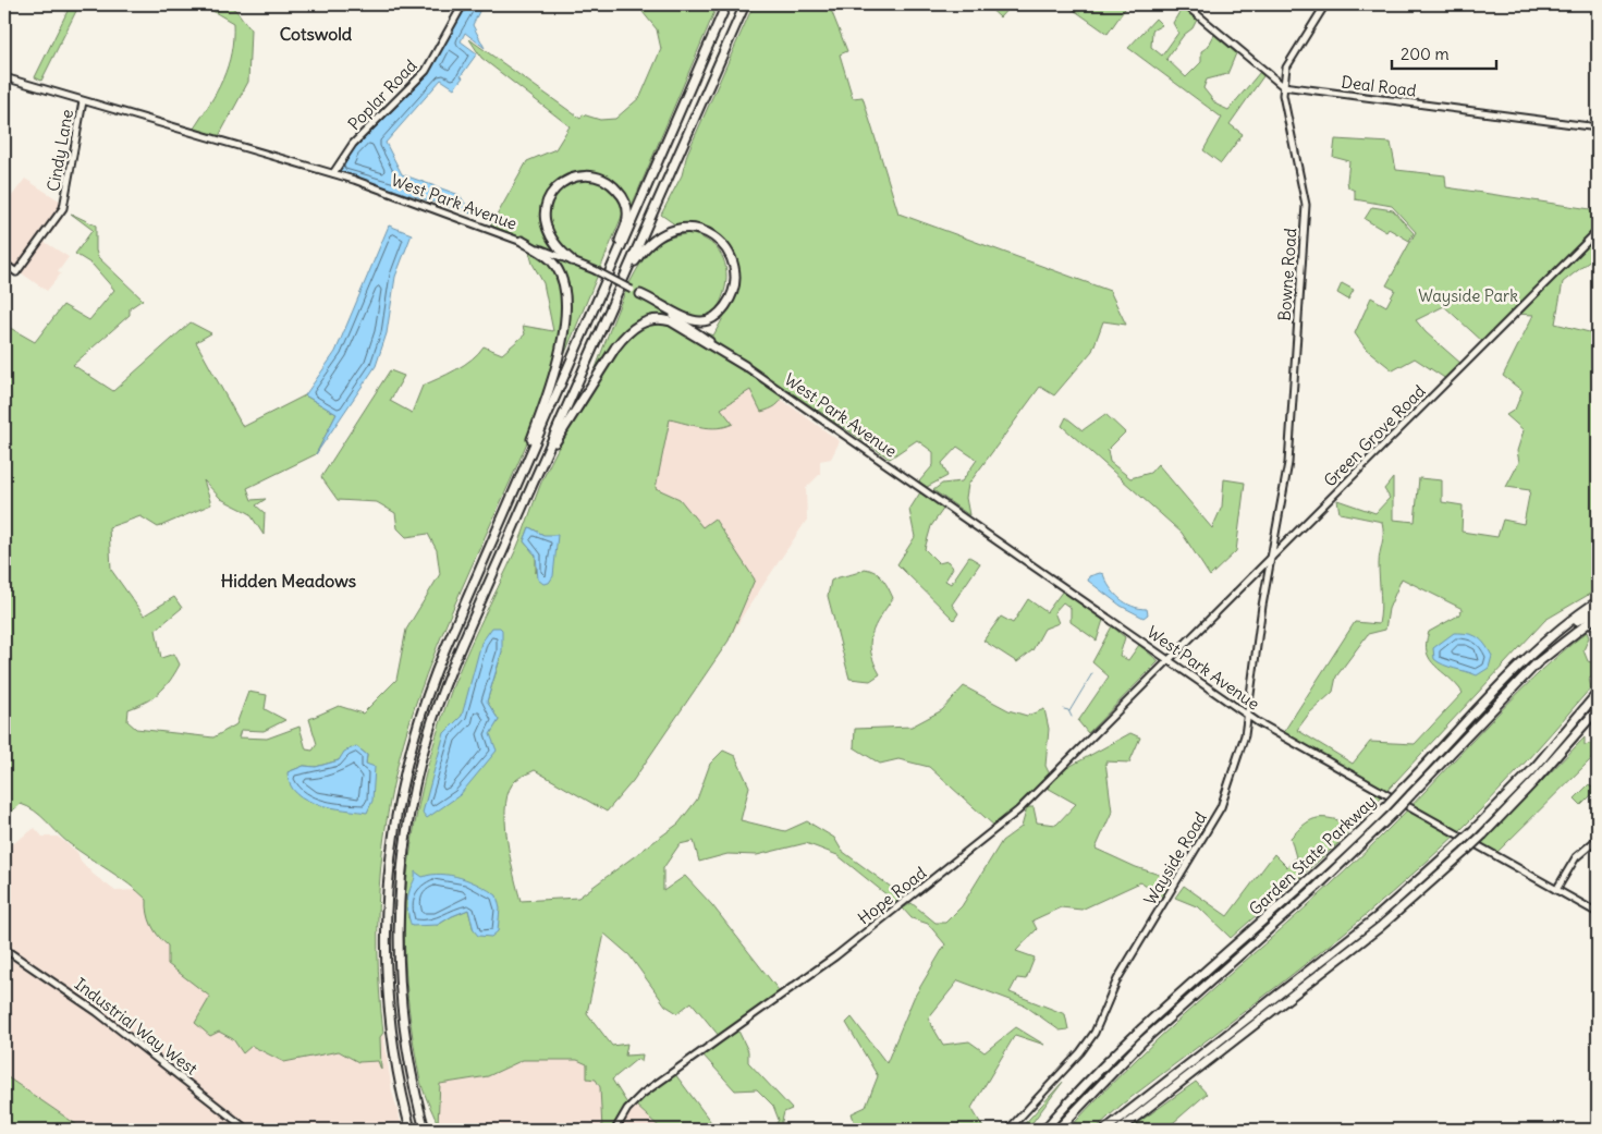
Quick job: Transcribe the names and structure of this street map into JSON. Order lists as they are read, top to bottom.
{
  "streets": {
    "highway": ["Garden State Parkway"],
    "street": [
      "Deal Road",
      "Poplar Road",
      "Cindy Lane",
      "West Park Avenue",
      "Bowne Road",
      "Green Grove Road",
      "Wayside Road",
      "Hope Road",
      "Industrial Way West"
    ]
  },
  "crossings": [
    ["Deal Road", "Bowne Road"],
    ["Poplar Road", "West Park Avenue"],
    ["Cindy Lane", "West Park Avenue"],
    ["West Park Avenue", "Green Grove Road"],
    ["West Park Avenue", "Wayside Road"],
    ["West Park Avenue", "Hope Road"],
    ["Bowne Road", "Green Grove Road"],
    ["Bowne Road", "Wayside Road"],
    ["Green Grove Road", "Wayside Road"],
    ["Green Grove Road", "Hope Road"]
  ],
  "districts": ["Cotswold", "Hidden Meadows"],
  "parks": ["Wayside Park"],
  "scale_bar": "200 m"
}
